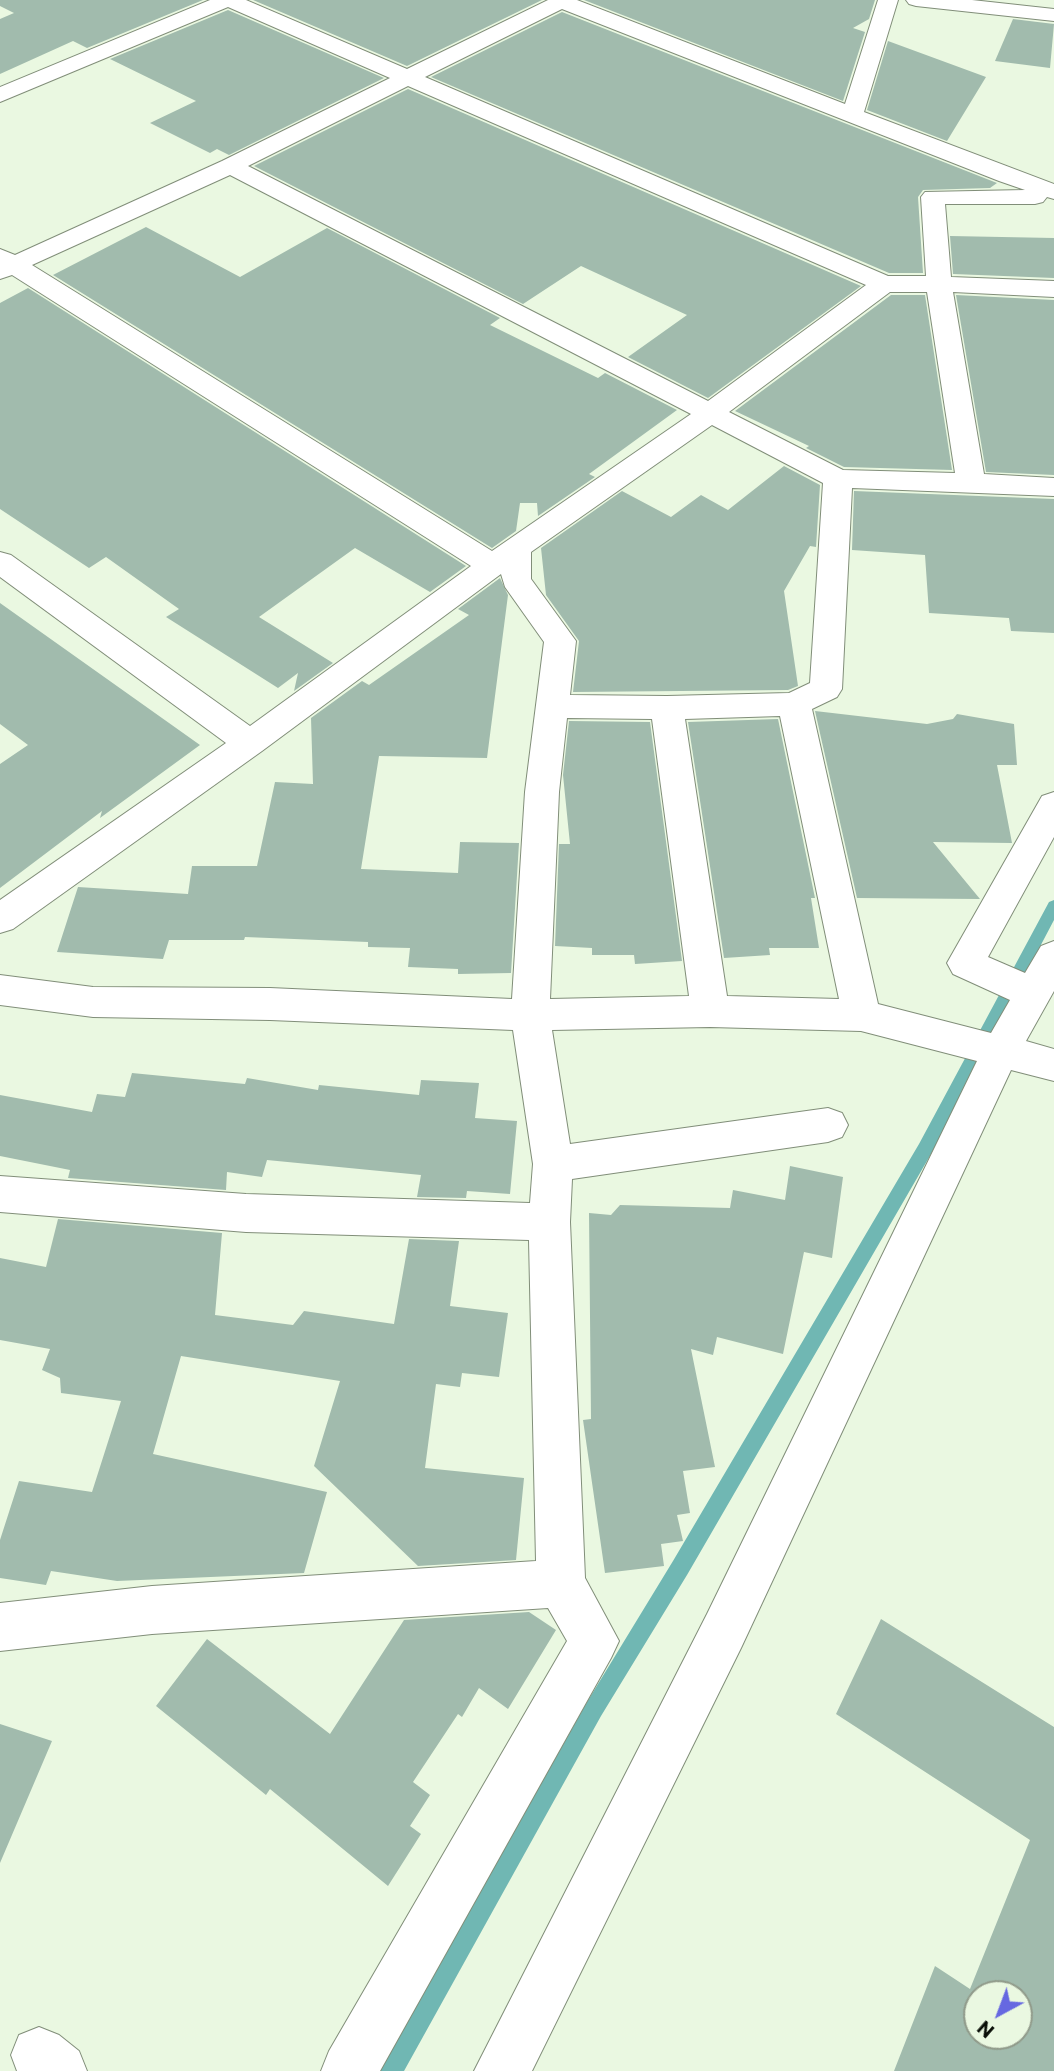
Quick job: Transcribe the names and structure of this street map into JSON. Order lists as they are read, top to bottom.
{
  "north": "bottom left"
}
